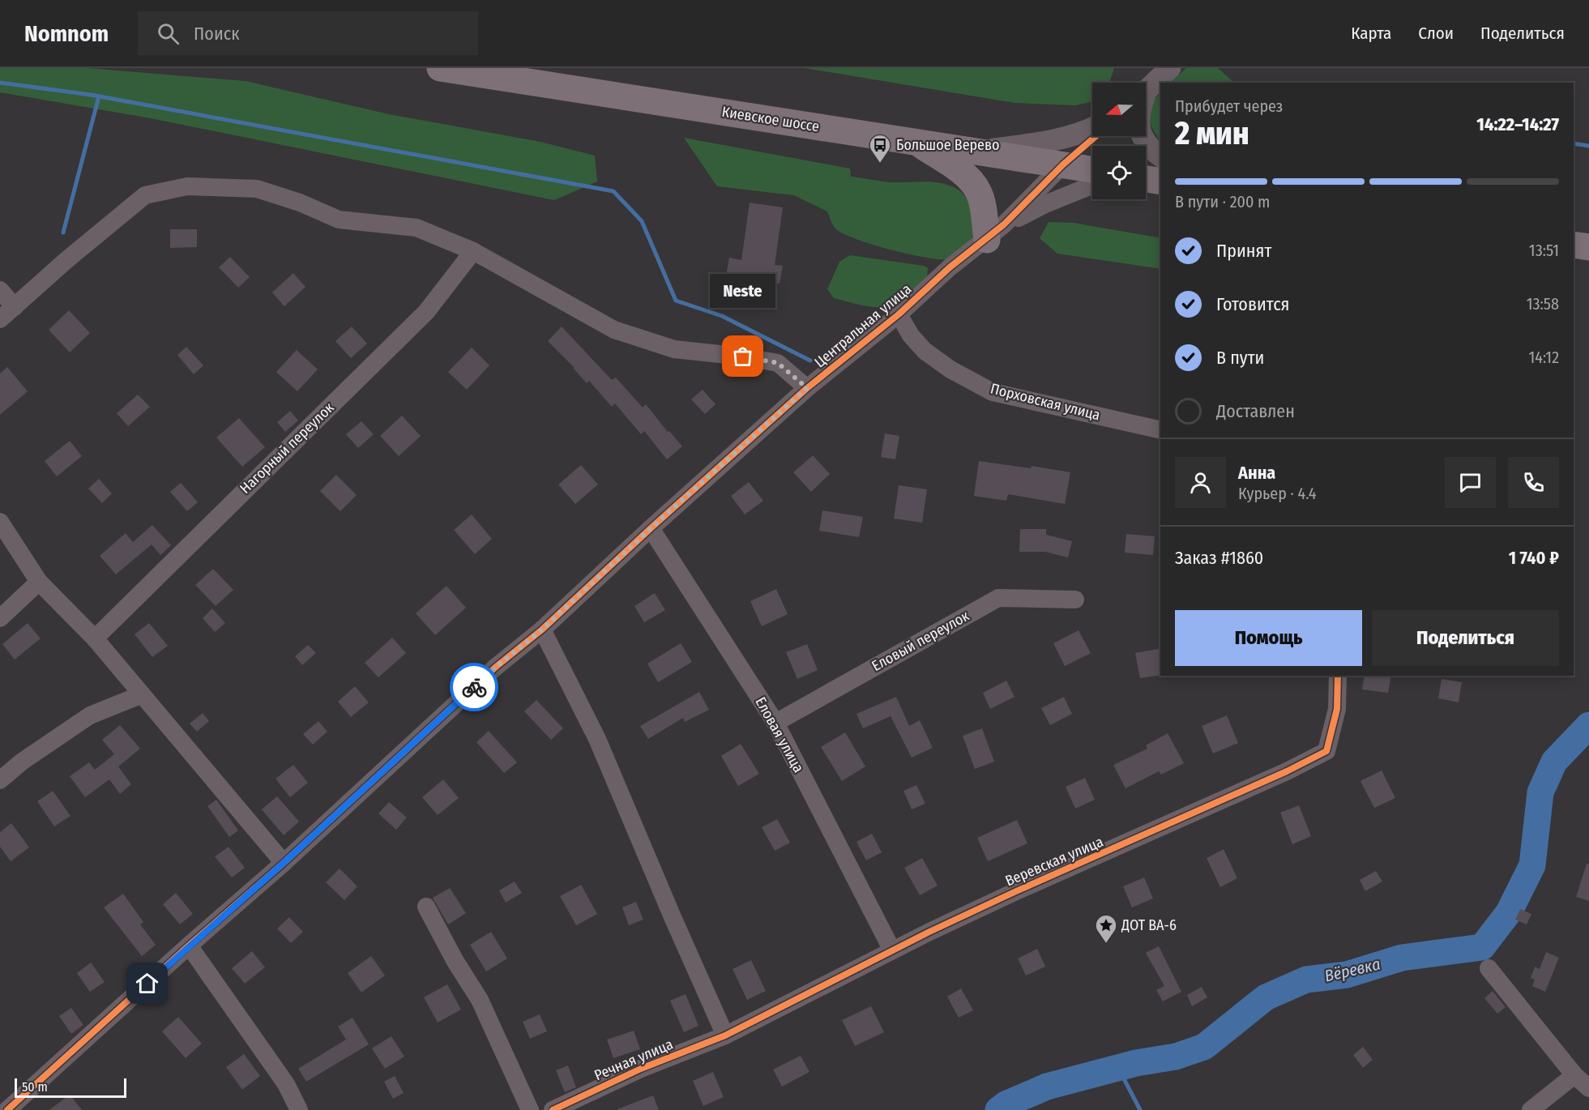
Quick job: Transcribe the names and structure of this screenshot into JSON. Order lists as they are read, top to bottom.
{
  "streets": {
    "main road": ["Киевское шоссе"],
    "street": [
      "Центральная улица",
      "Порховская улица",
      "Нагорный переулок",
      "Еловый переулок",
      "Еловая улица",
      "Веревская улица",
      "Речная улица"
    ]
  },
  "crossings": [
    ["Киевское шоссе", "Центральная улица"],
    ["Центральная улица", "Порховская улица"],
    ["Центральная улица", "Еловая улица"],
    ["Еловый переулок", "Еловая улица"],
    ["Еловая улица", "Веревская улица"],
    ["Веревская улица", "Речная улица"]
  ],
  "water": ["Вёревка"],
  "places": {
    "bus stop": ["Большое Верево"],
    "other": ["Neste"],
    "place": ["ДОТ ВА-6"]
  },
  "scale_bar": "50 m",
  "north": "left",
  "page": {
    "header": "Nomnom",
    "search": "Поиск",
    "nav": ["Карта", "Слои", "Поделиться"],
    "heading": ["2 мин", "Прибудет через", "14:22–14:27"],
    "panel": [
      "Анна",
      "Курьер · 4.4",
      "Заказ #1860",
      "1 740 ₽"
    ],
    "bar": "В пути · 200 m",
    "list": [
      ["Принят", "13:51"],
      ["Готовится", "13:58"],
      ["В пути", "14:12"],
      "Доставлен"
    ],
    "bubble": "Neste",
    "buttons": ["Помощь", "Поделиться"],
    "scale": "50 m"
  }
}
